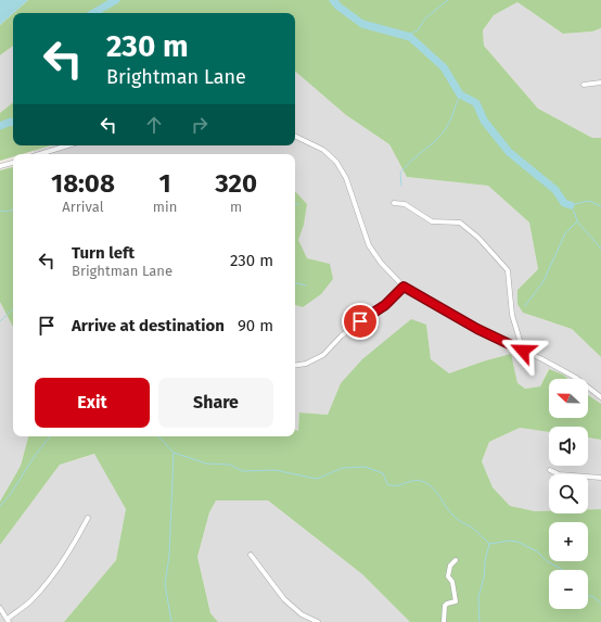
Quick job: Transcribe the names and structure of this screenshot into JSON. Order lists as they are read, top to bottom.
{
  "north": "left",
  "page": {
    "turn": ["230 m", "Brightman Lane"],
    "eta": [
      "18:08",
      "Arrival",
      "1",
      "min",
      "320",
      "m"
    ],
    "list": [
      {
        "name": "Turn left",
        "note": "Brightman Lane",
        "value": "230 m"
      },
      {
        "name": "Arrive at destination",
        "value": "90 m"
      }
    ],
    "buttons": ["Exit", "Share"],
    "map_buttons": ["+", "−"]
  }
}
